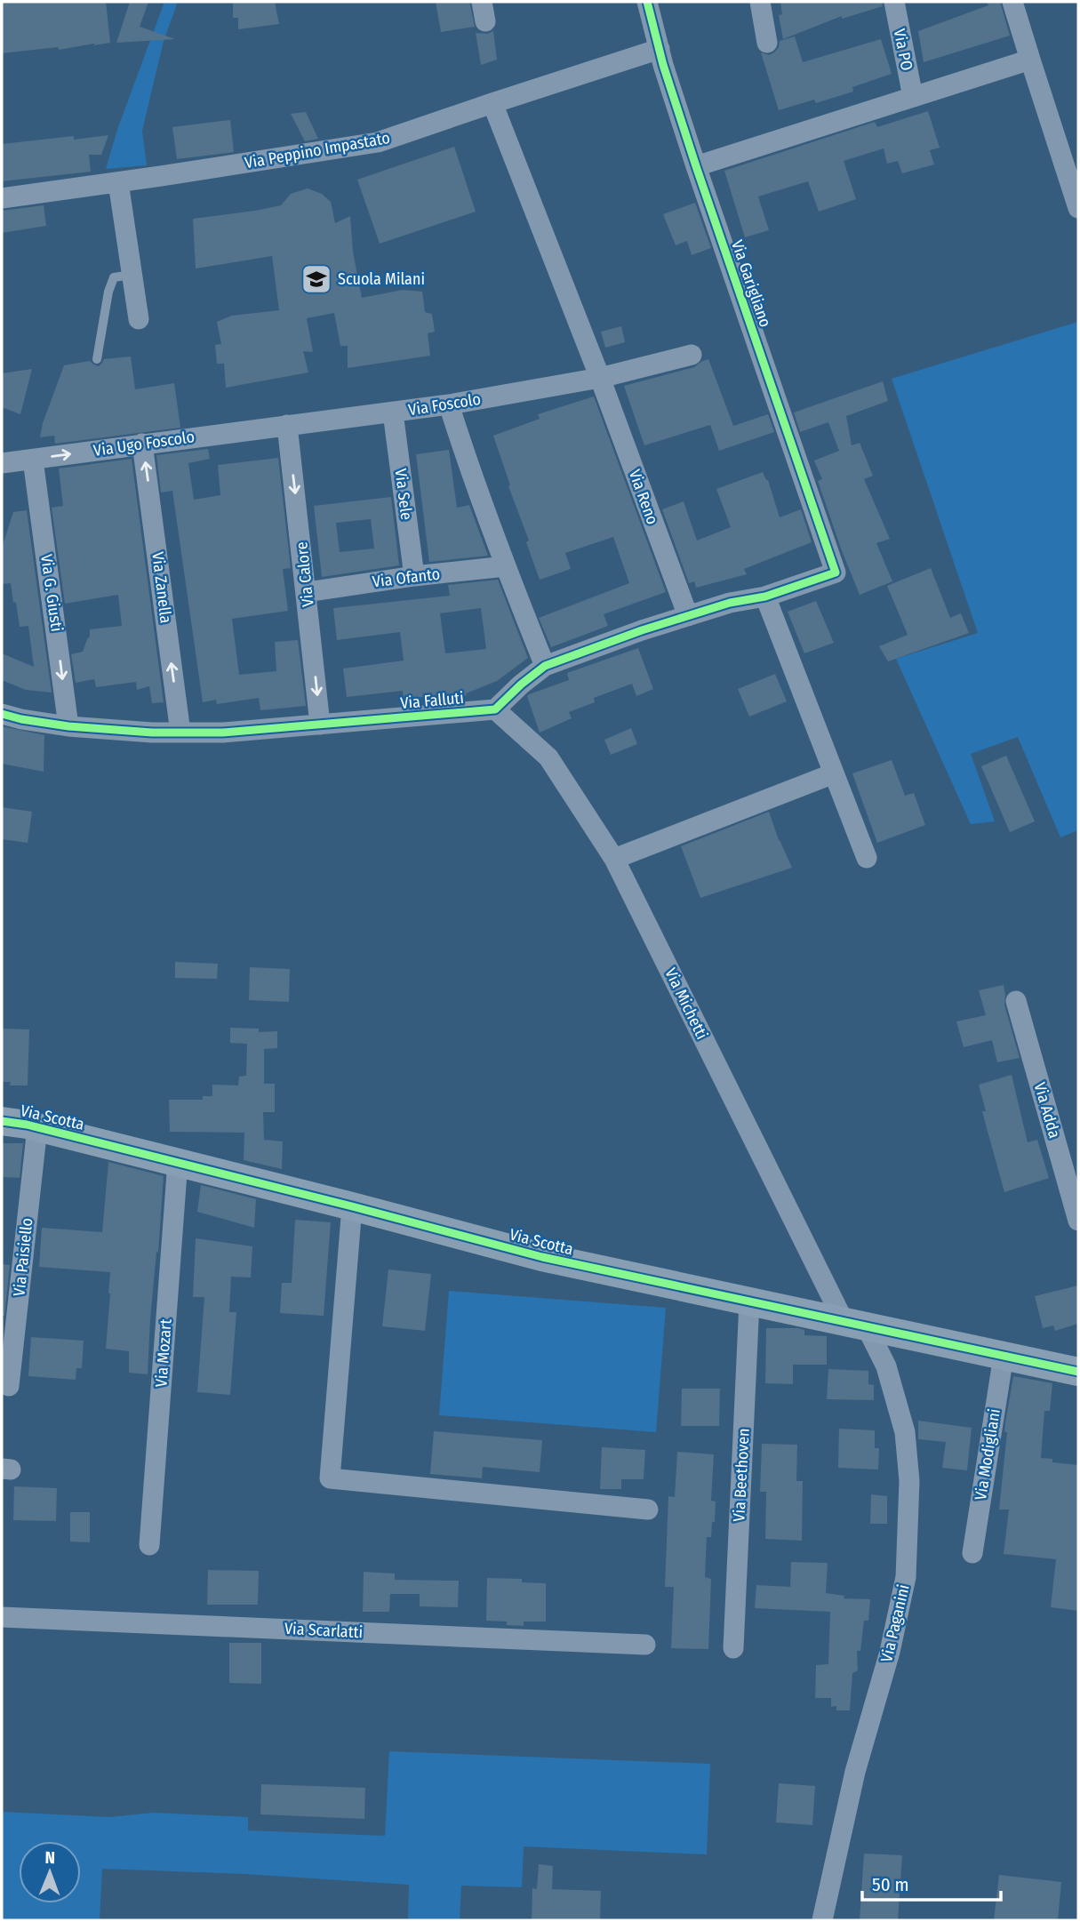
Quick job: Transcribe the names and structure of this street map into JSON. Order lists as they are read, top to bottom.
{
  "streets": {
    "street": [
      "Via PO",
      "Via Peppino Impastato",
      "Via Garigliano",
      "Via Foscolo",
      "Via Ugo Foscolo",
      "Via Sele",
      "Via Reno",
      "Via Calore",
      "Via Ofanto",
      "Via Zanella",
      "Via G. Giusti",
      "Via Falluti",
      "Via Michetti",
      "Via Adda",
      "Via Scotta",
      "Via Paisiello",
      "Via Mozart",
      "Via Modigliani",
      "Via Beethoven",
      "Via Paganini",
      "Via Scarlatti"
    ]
  },
  "crossings": [
    ["Via Peppino Impastato", "Via Garigliano"],
    ["Via Peppino Impastato", "Via Reno"],
    ["Via Foscolo", "Via Ugo Foscolo"],
    ["Via Foscolo", "Via Sele"],
    ["Via Foscolo", "Via Reno"],
    ["Via Foscolo", "Via Calore"],
    ["Via Ugo Foscolo", "Via Calore"],
    ["Via Ugo Foscolo", "Via Zanella"],
    ["Via Ugo Foscolo", "Via G. Giusti"],
    ["Via Sele", "Via Ofanto"],
    ["Via Calore", "Via Ofanto"],
    ["Via Calore", "Via Falluti"],
    ["Via Zanella", "Via Falluti"],
    ["Via G. Giusti", "Via Falluti"],
    ["Via Falluti", "Via Michetti"],
    ["Via Michetti", "Via Scotta"],
    ["Via Michetti", "Via Paganini"],
    ["Via Scotta", "Via Paisiello"],
    ["Via Scotta", "Via Mozart"],
    ["Via Scotta", "Via Modigliani"],
    ["Via Scotta", "Via Beethoven"],
    ["Via Scotta", "Via Paganini"]
  ],
  "one_way": ["Via Ugo Foscolo", "Via Zanella", "Via G. Giusti"],
  "places": {
    "school or university": ["Scuola Milani"]
  },
  "scale_bar": "50 m",
  "north": "top"
}
